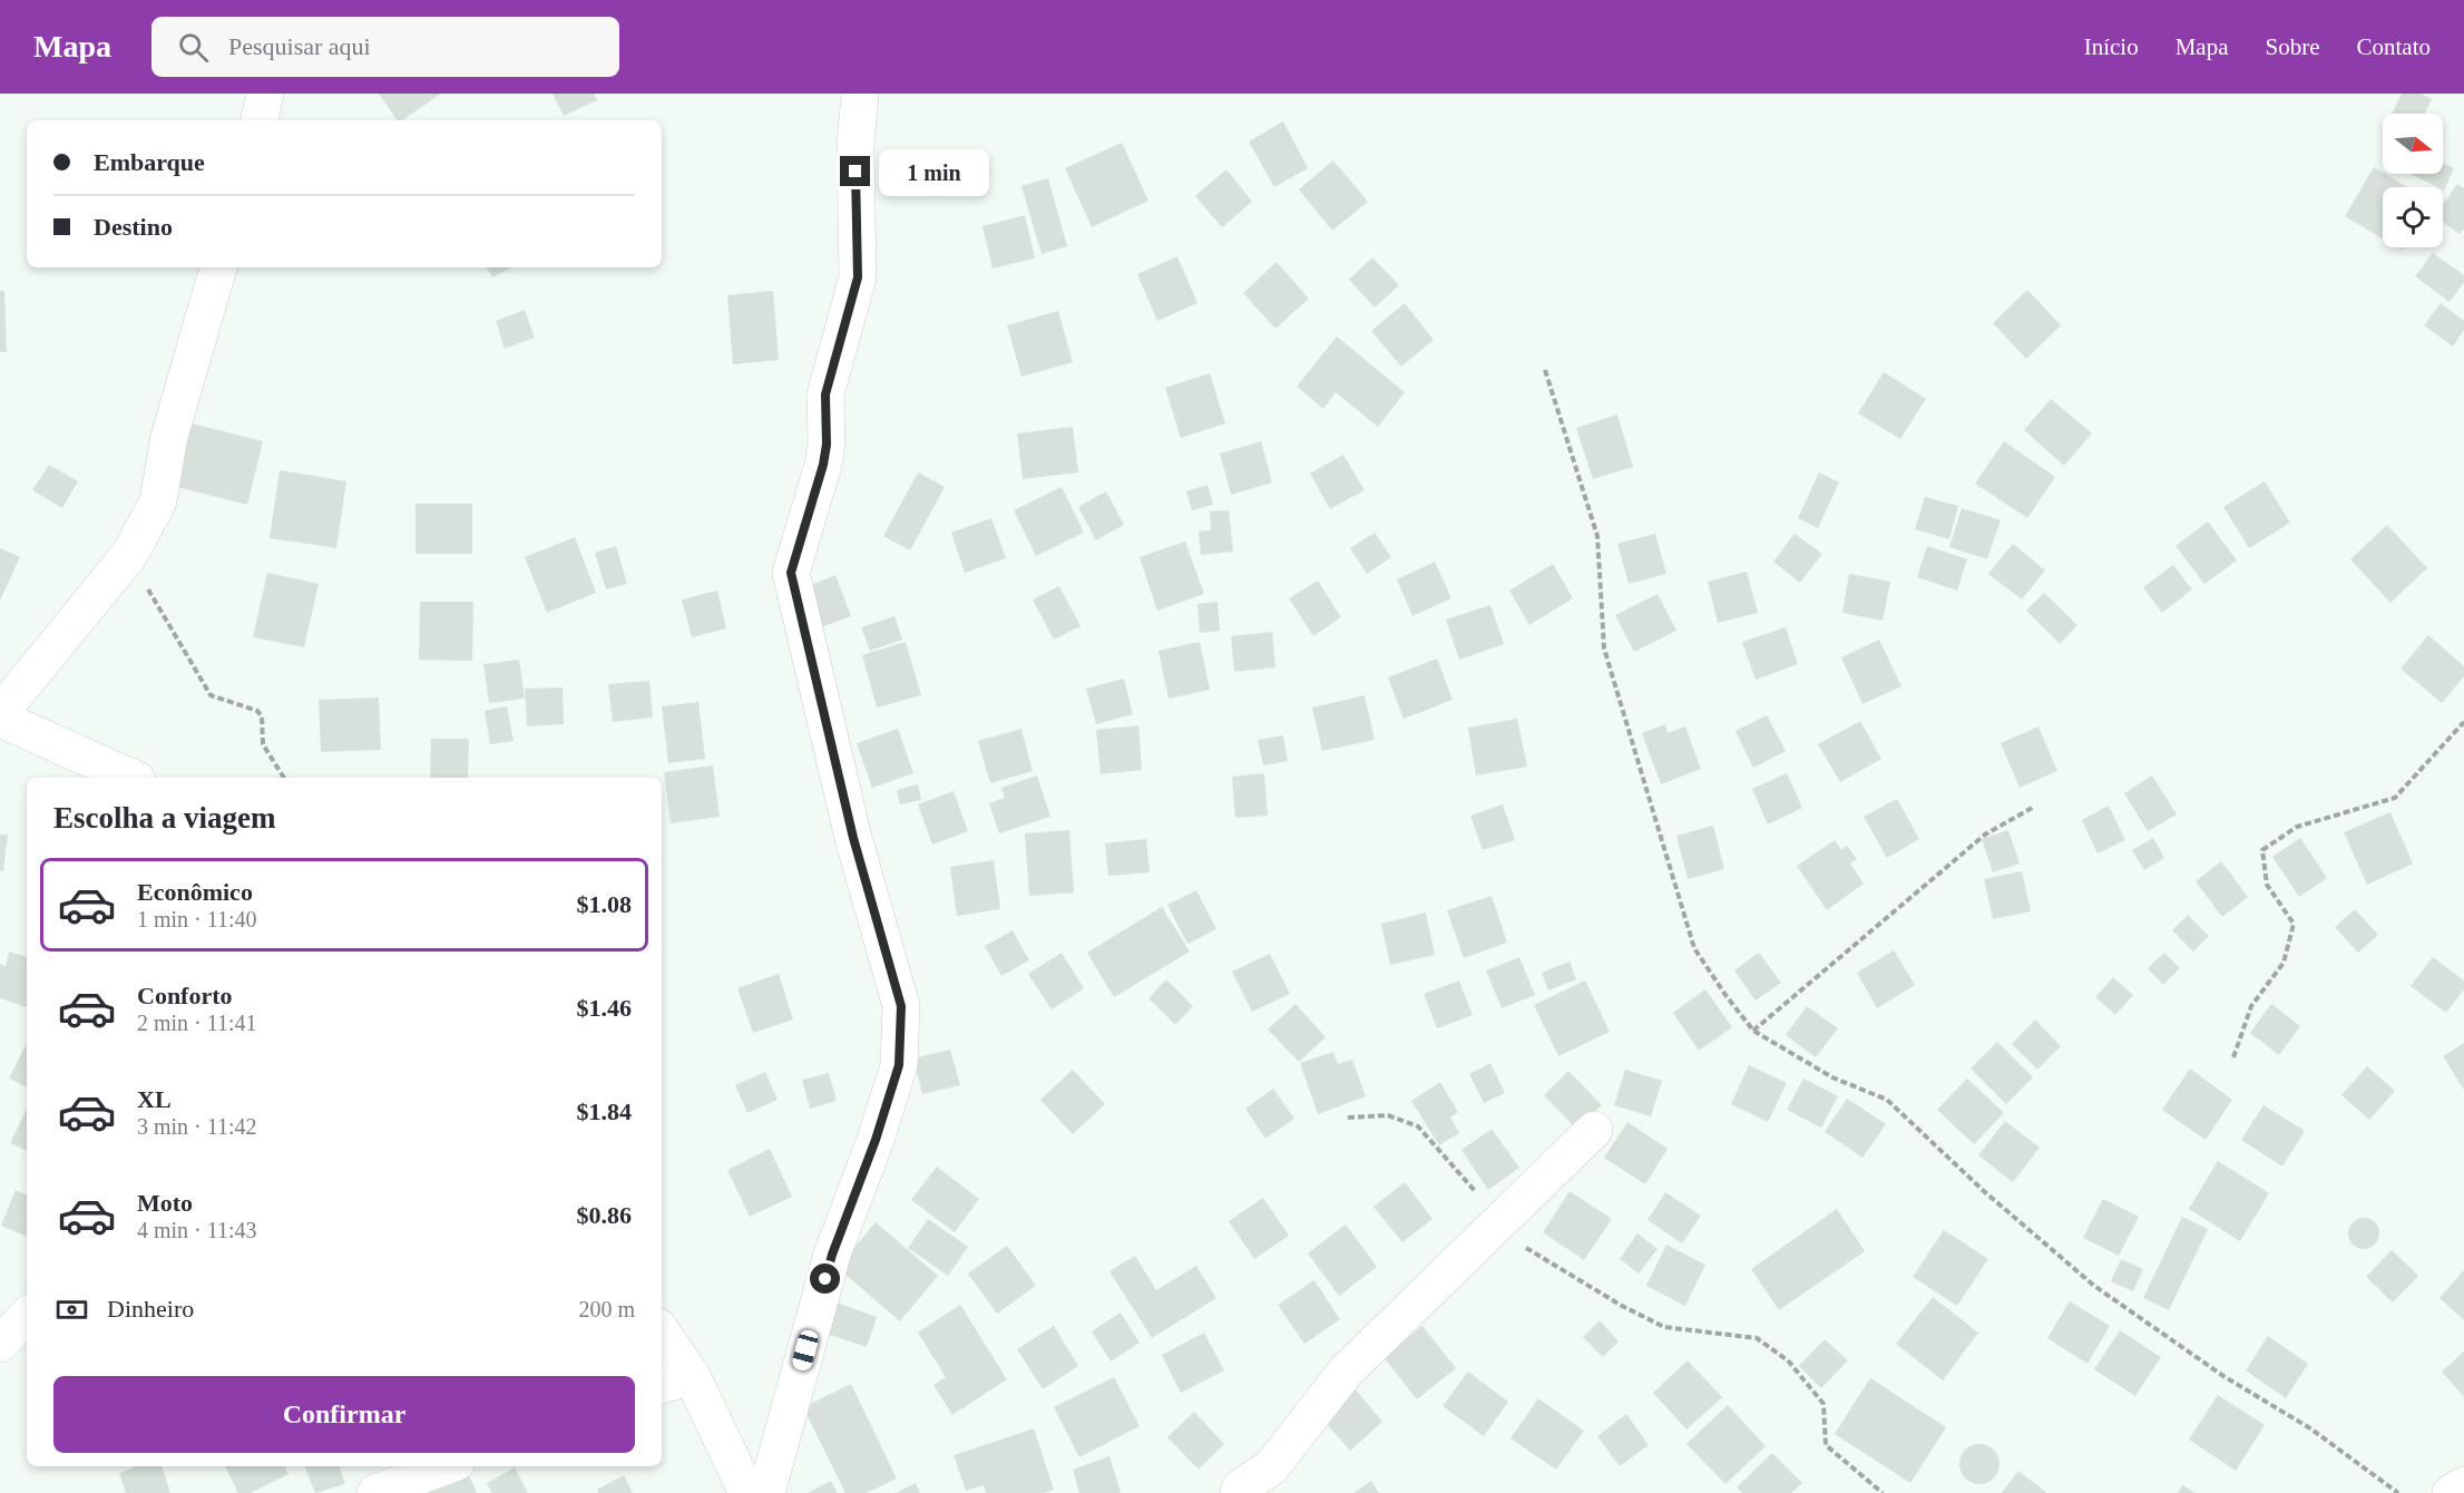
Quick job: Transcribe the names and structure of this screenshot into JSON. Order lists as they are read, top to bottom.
{
  "north": "right",
  "page": {
    "header": "Mapa",
    "search": "Pesquisar aqui",
    "nav": [
      "Início",
      "Mapa",
      "Sobre",
      "Contato"
    ],
    "banner": ["Embarque", "Destino"],
    "bubble": "1 min",
    "heading": "Escolha a viagem",
    "list": [
      {
        "name": "Econômico",
        "note": "1 min · 11:40",
        "value": "$1.08"
      },
      {
        "name": "Conforto",
        "note": "2 min · 11:41",
        "value": "$1.46"
      },
      {
        "name": "XL",
        "note": "3 min · 11:42",
        "value": "$1.84"
      },
      {
        "name": "Moto",
        "note": "4 min · 11:43",
        "value": "$0.86"
      }
    ],
    "pay": ["Dinheiro", "200 m"],
    "buttons": "Confirmar"
  }
}
